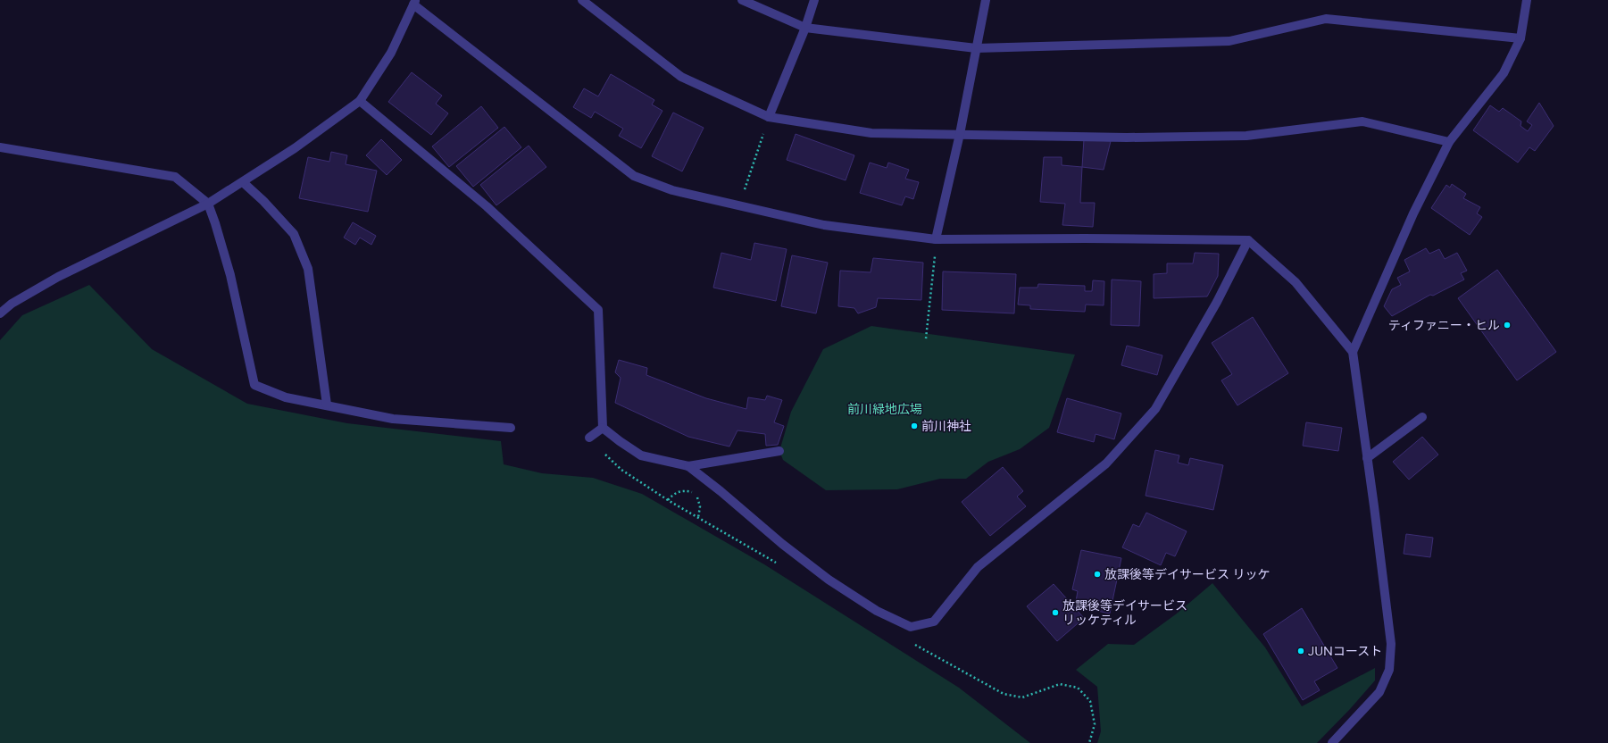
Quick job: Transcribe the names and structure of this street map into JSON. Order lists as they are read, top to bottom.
{
  "parks": ["前川緑地広場"],
  "places": [
    "ティファニー・ヒル",
    "前川神社",
    "放課後等デイサービス リッケ",
    "放課後等デイサービス リッケティル",
    "JUNコースト"
  ]
}
